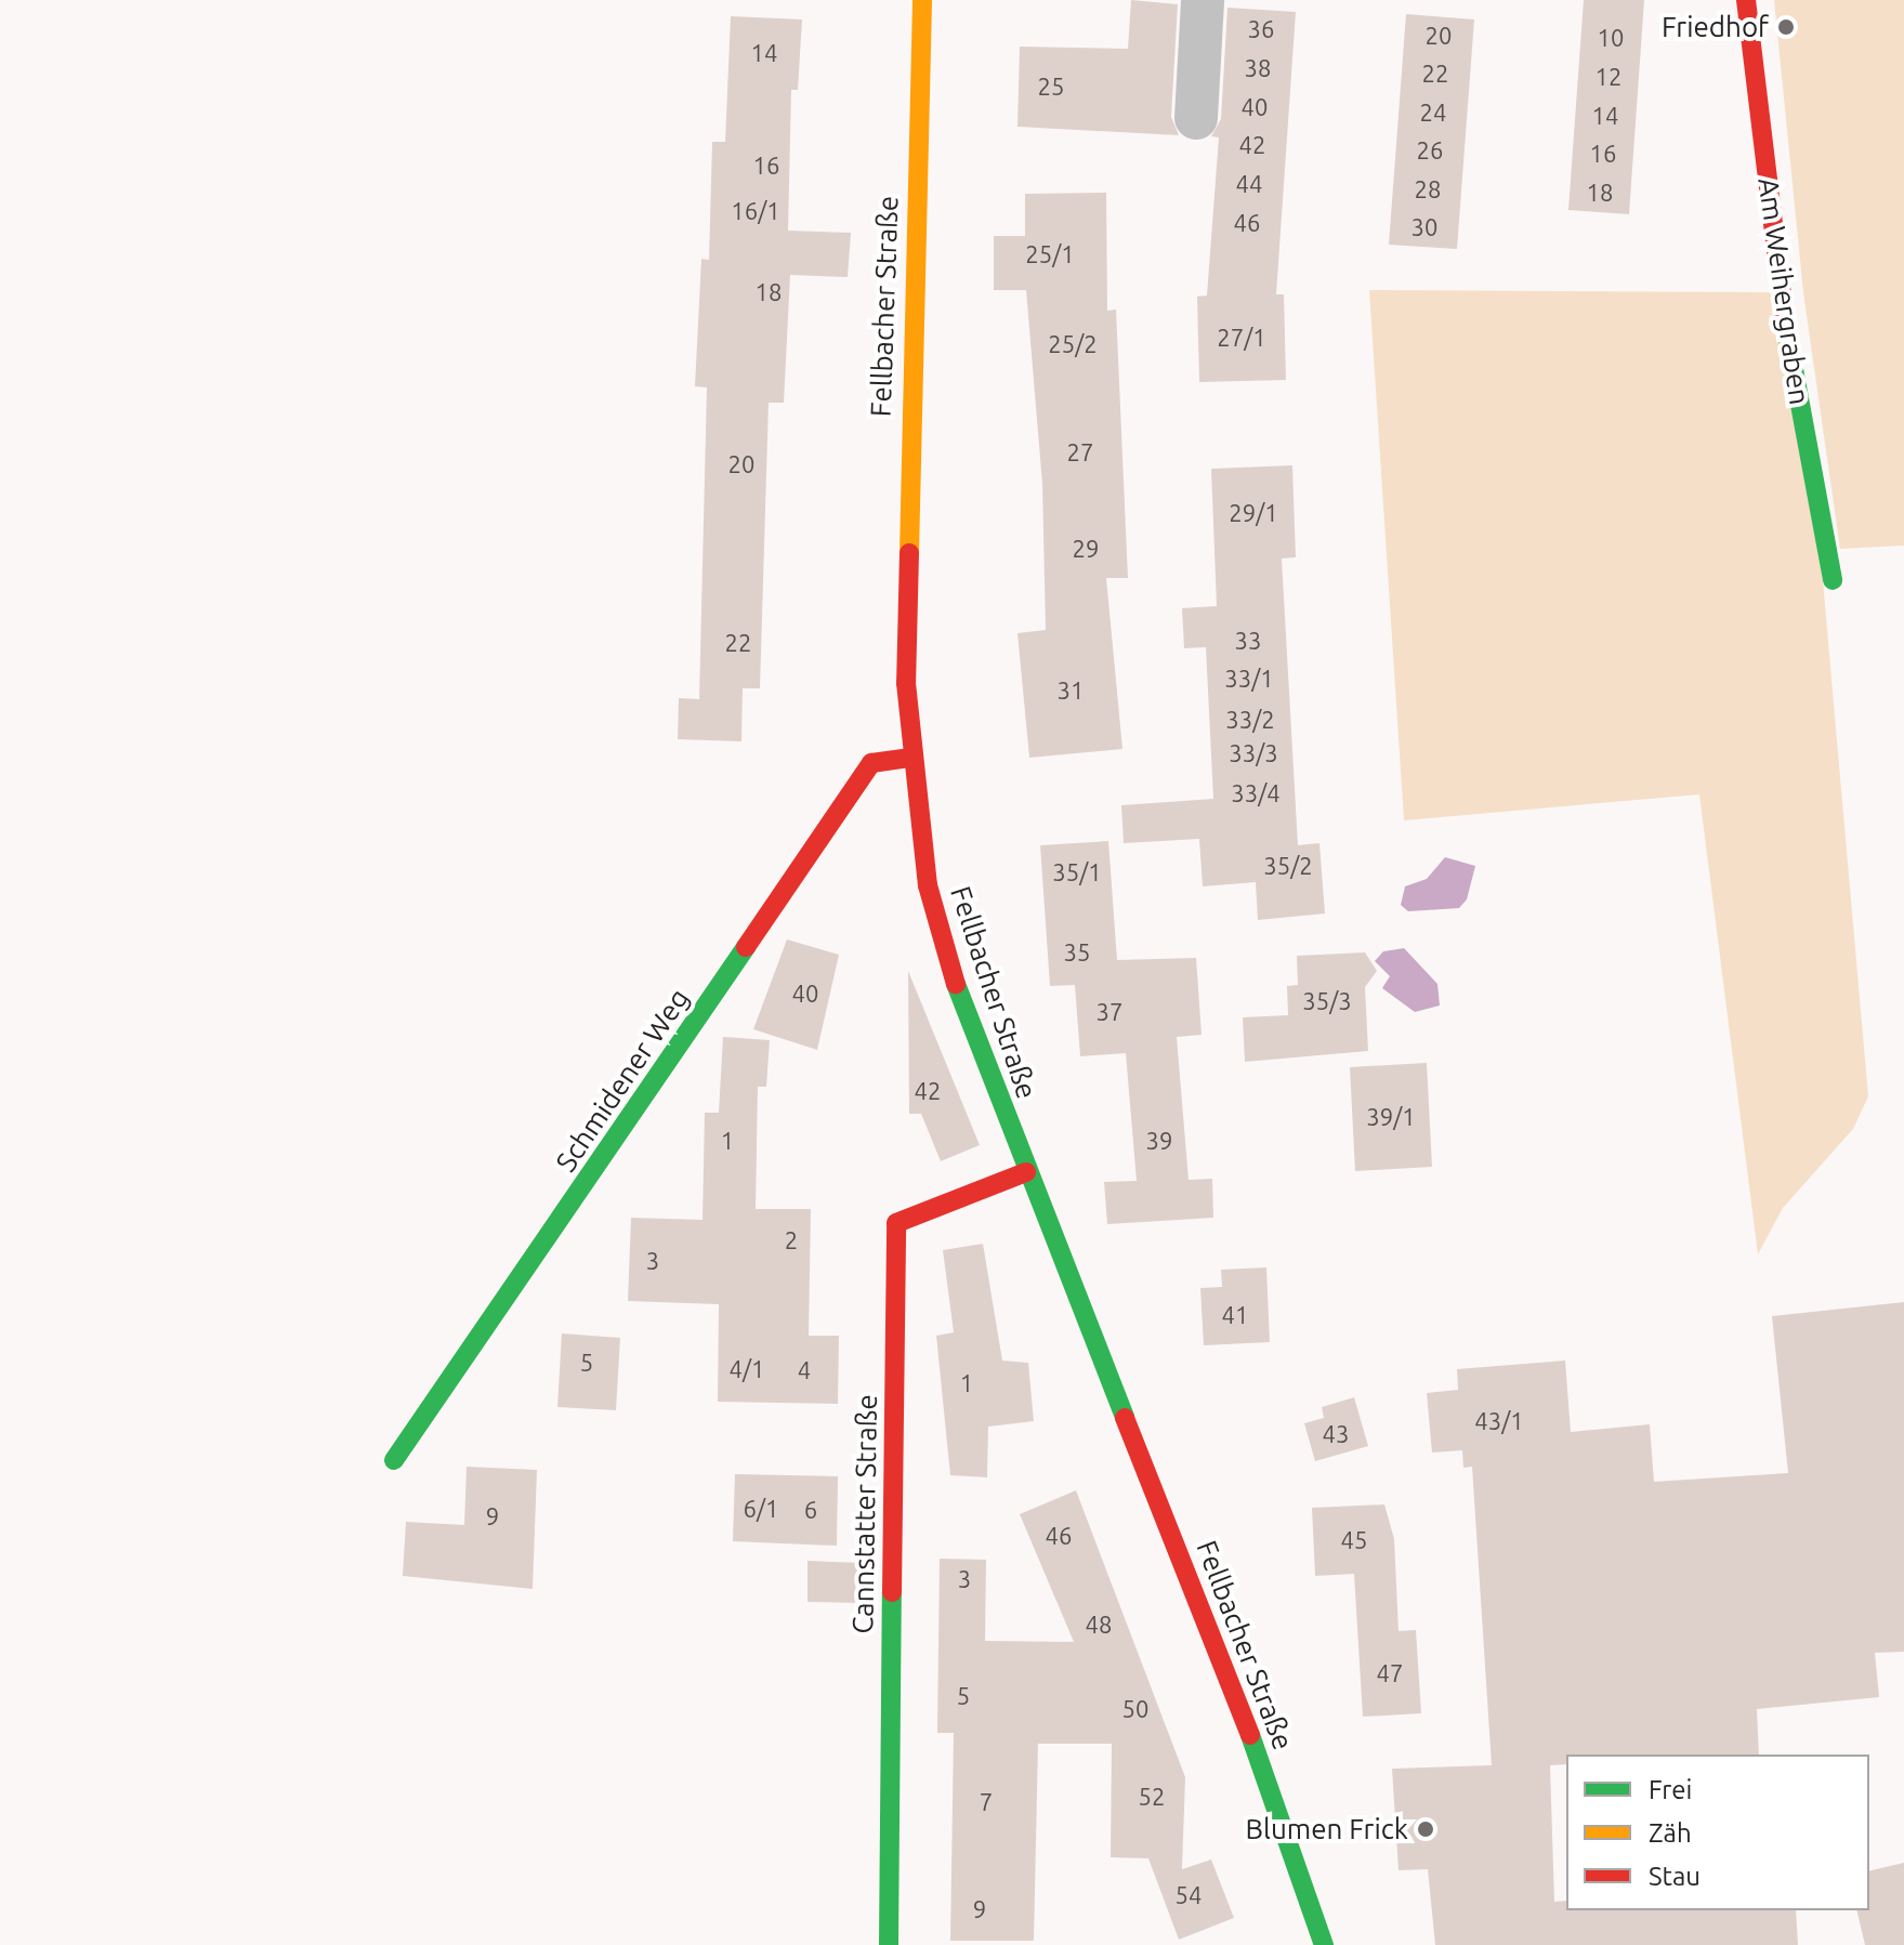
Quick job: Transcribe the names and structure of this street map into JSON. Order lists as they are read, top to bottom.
{
  "streets": {
    "street": [
      "Am Weihergraben",
      "Fellbacher Straße",
      "Schmidener Weg",
      "Cannstatter Straße"
    ]
  },
  "crossings": [
    ["Fellbacher Straße", "Schmidener Weg"],
    ["Fellbacher Straße", "Cannstatter Straße"]
  ],
  "places": ["Friedhof", "Blumen Frick"],
  "house_numbers": [
    "36",
    "20",
    "10",
    "14",
    "38",
    "22",
    "12",
    "25",
    "40",
    "24",
    "14",
    "42",
    "26",
    "16",
    "16",
    "44",
    "28",
    "18",
    "16/1",
    "46",
    "30",
    "25/1",
    "18",
    "27/1",
    "25/2",
    "27",
    "20",
    "29/1",
    "29",
    "33",
    "22",
    "33/1",
    "31",
    "33/2",
    "33/3",
    "33/4",
    "35/2",
    "35/1",
    "35",
    "40",
    "35/3",
    "37",
    "42",
    "39/1",
    "1",
    "39",
    "2",
    "3",
    "41",
    "5",
    "4/1",
    "4",
    "1",
    "43/1",
    "43",
    "6/1",
    "6",
    "9",
    "46",
    "45",
    "3",
    "48",
    "47",
    "5",
    "50",
    "52",
    "7",
    "54",
    "9"
  ],
  "legend": ["Frei", "Zäh", "Stau"]
}
